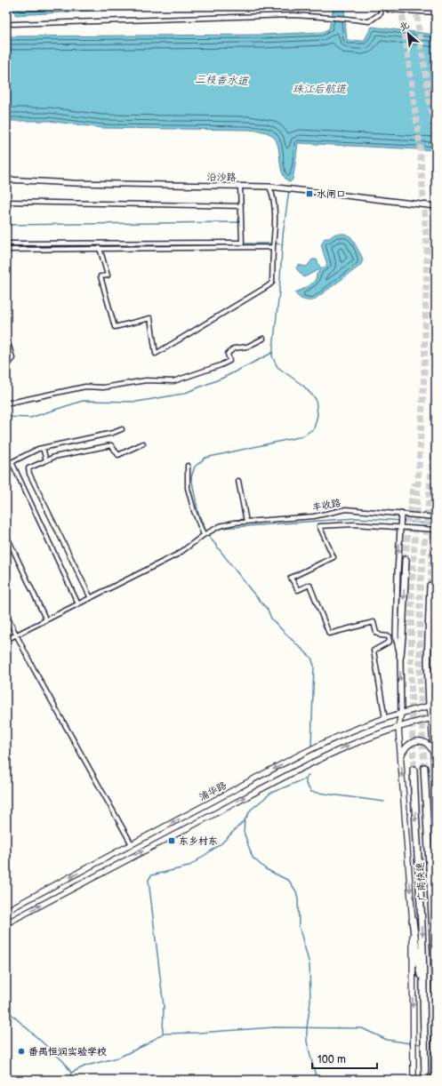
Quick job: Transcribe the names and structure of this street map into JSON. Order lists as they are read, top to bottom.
{
  "streets": {
    "highway": ["广南快速"],
    "main road": ["浦华路"],
    "street": ["沿沙路", "丰收路"]
  },
  "water": ["三枝香水道", "珠江后航道"],
  "places": {
    "transit": ["水闸口", "东乡村东"],
    "other": ["番禺恒润实验学校"]
  },
  "scale_bar": "100 m",
  "north": "top left"
}
